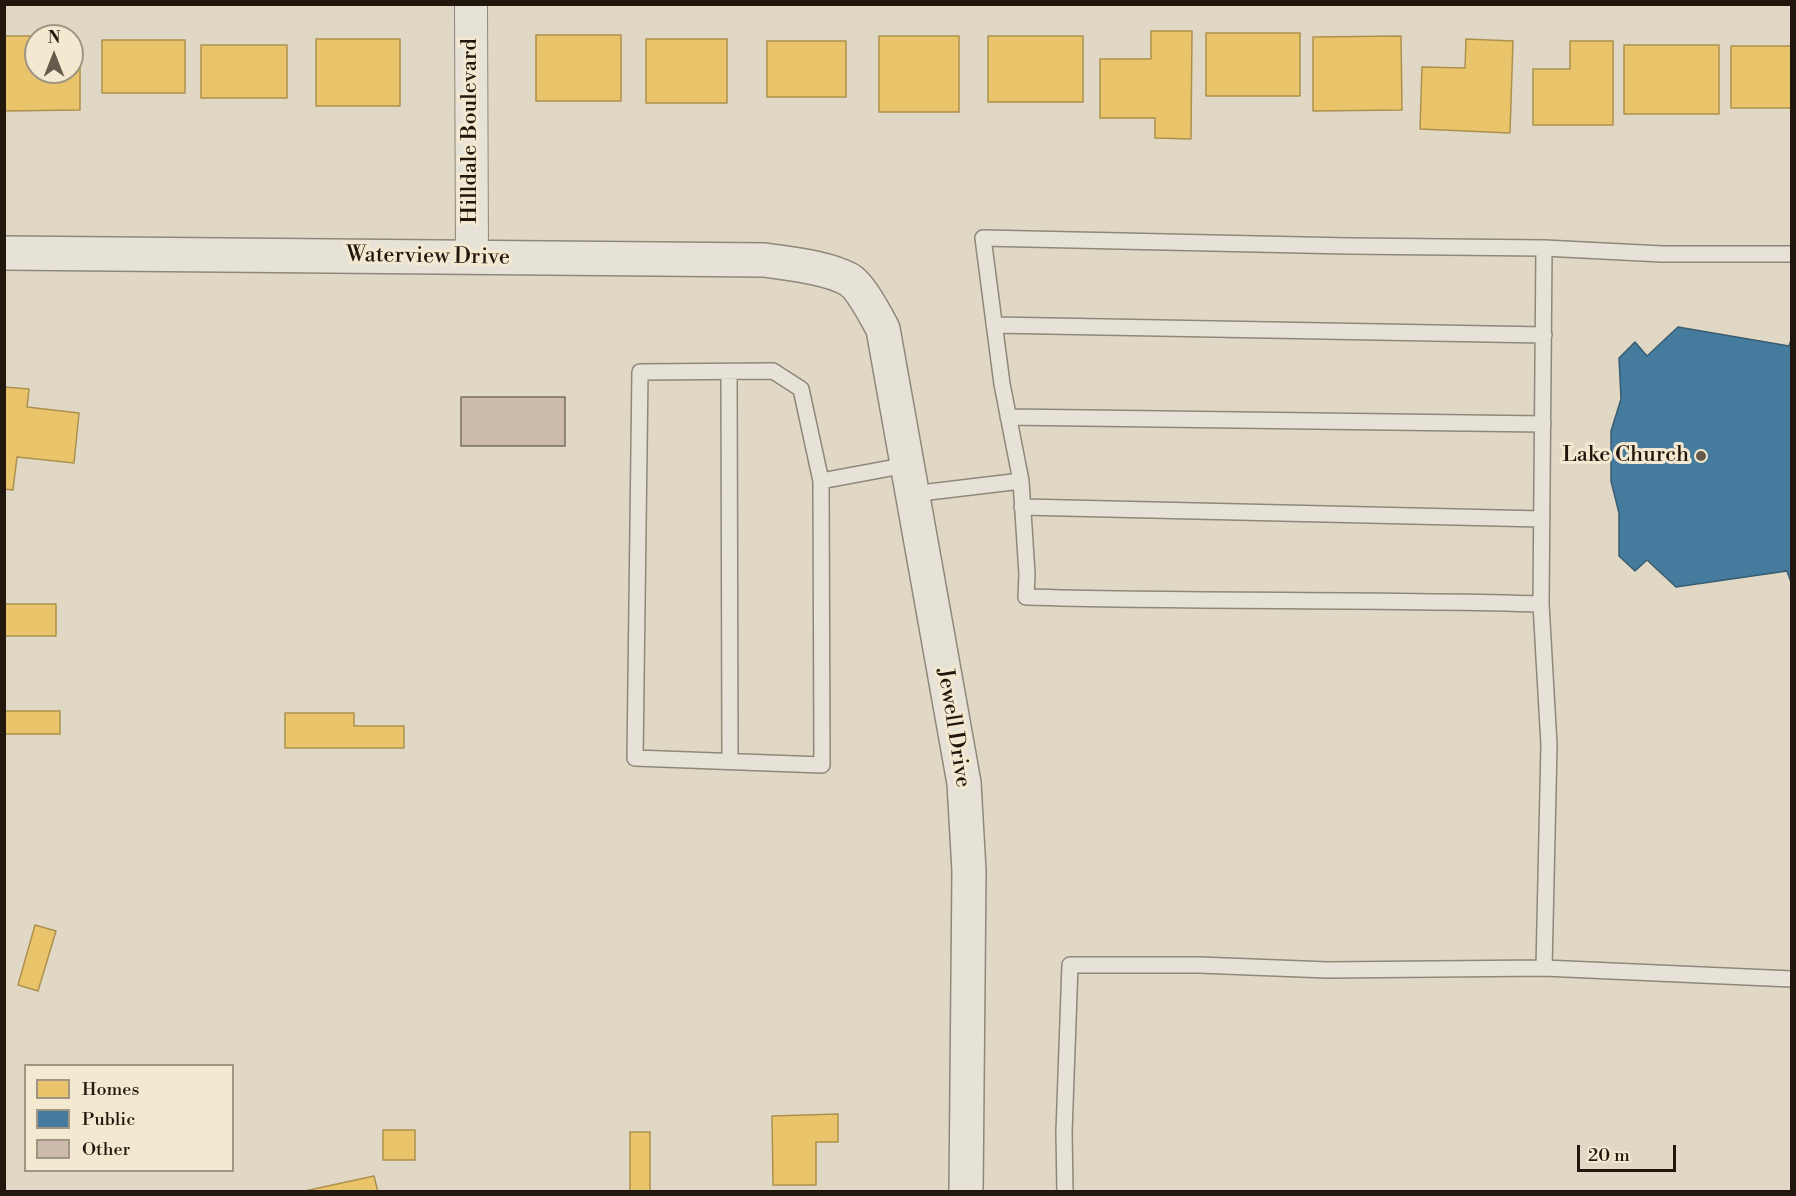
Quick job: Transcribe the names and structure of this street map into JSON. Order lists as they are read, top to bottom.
{
  "streets": {
    "street": ["Hilldale Boulevard", "Waterview Drive", "Jewell Drive"]
  },
  "crossings": [
    ["Hilldale Boulevard", "Waterview Drive"],
    ["Waterview Drive", "Jewell Drive"]
  ],
  "places": ["Lake Church"],
  "legend": ["Homes", "Public", "Other"],
  "scale_bar": "20 m",
  "north": "top"
}
